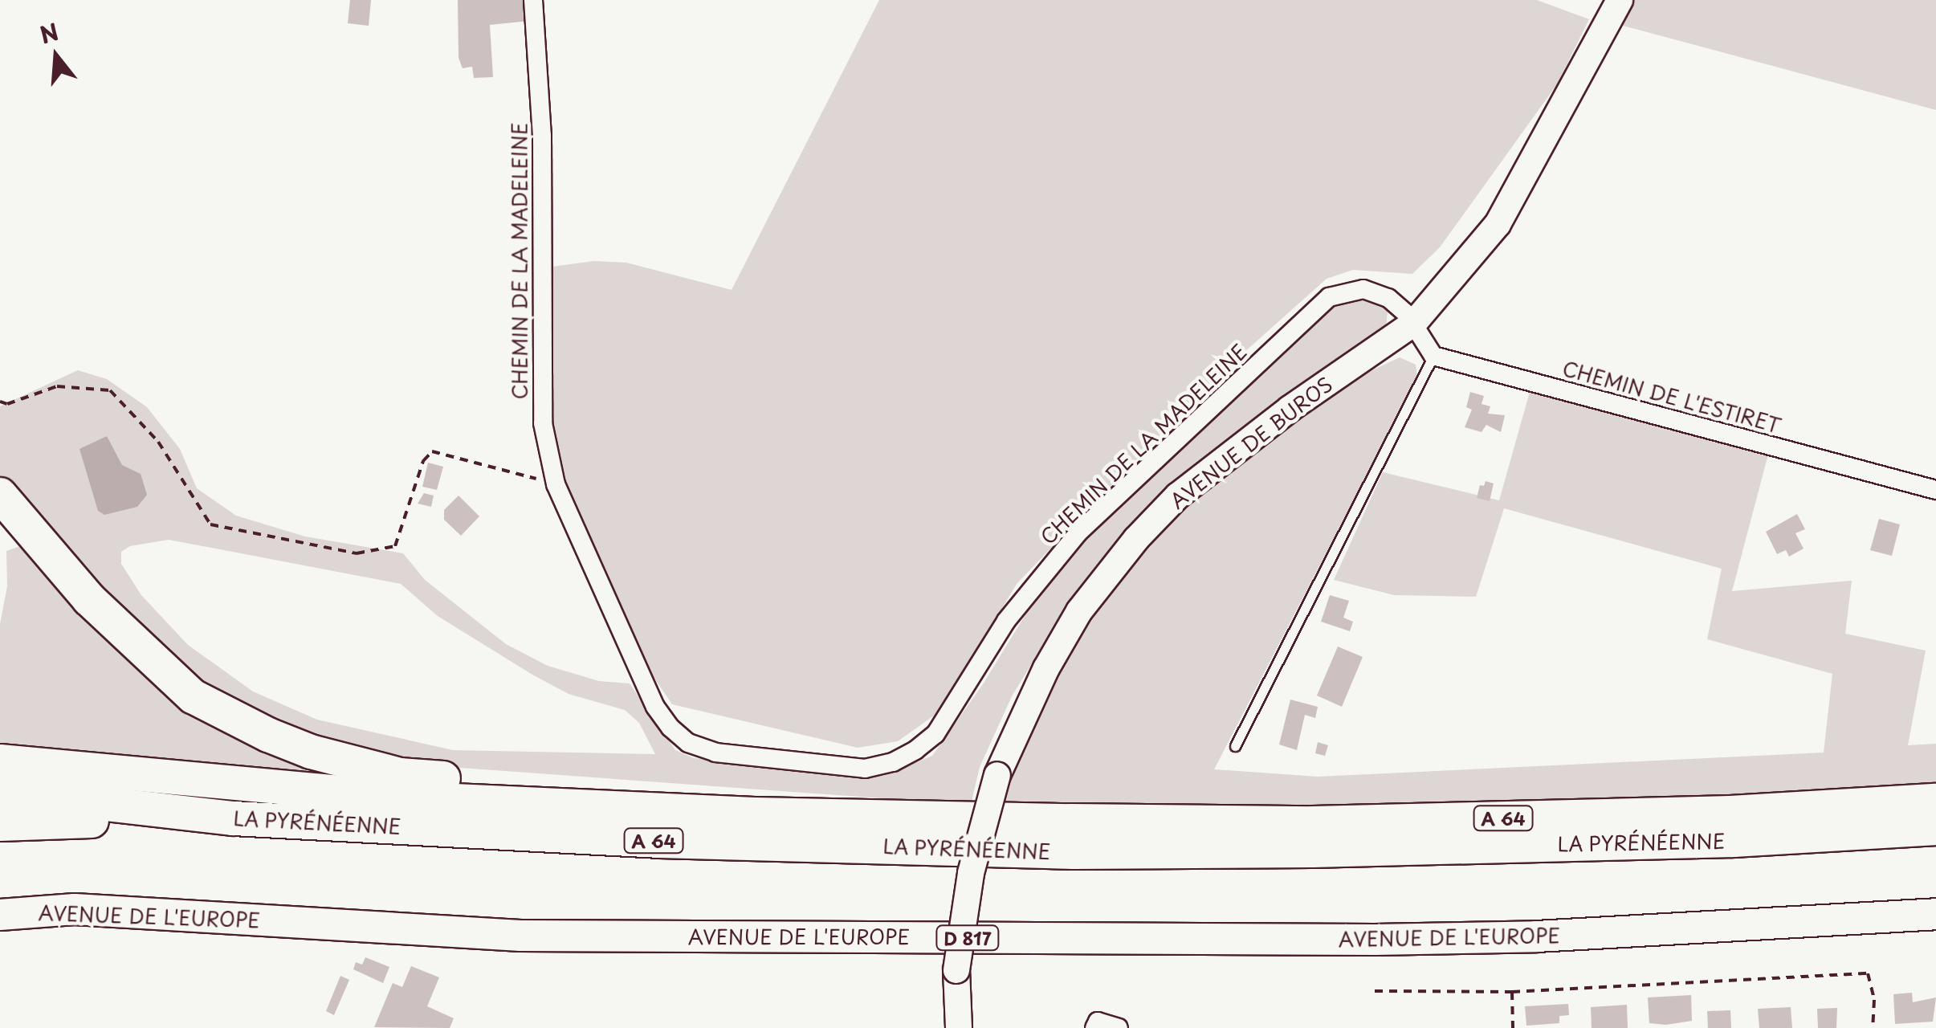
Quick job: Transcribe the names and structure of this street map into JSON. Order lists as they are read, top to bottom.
{
  "streets": {
    "highway": ["A 64", "LA PYRÉNÉENNE"],
    "main road": ["AVENUE DE L'EUROPE", "D 817"],
    "street": ["CHEMIN DE LA MADELEINE", "CHEMIN DE L'ESTIRET", "AVENUE DE BUROS"]
  },
  "crossings": [
    ["CHEMIN DE LA MADELEINE", "AVENUE DE BUROS"]
  ],
  "north": "top"
}
